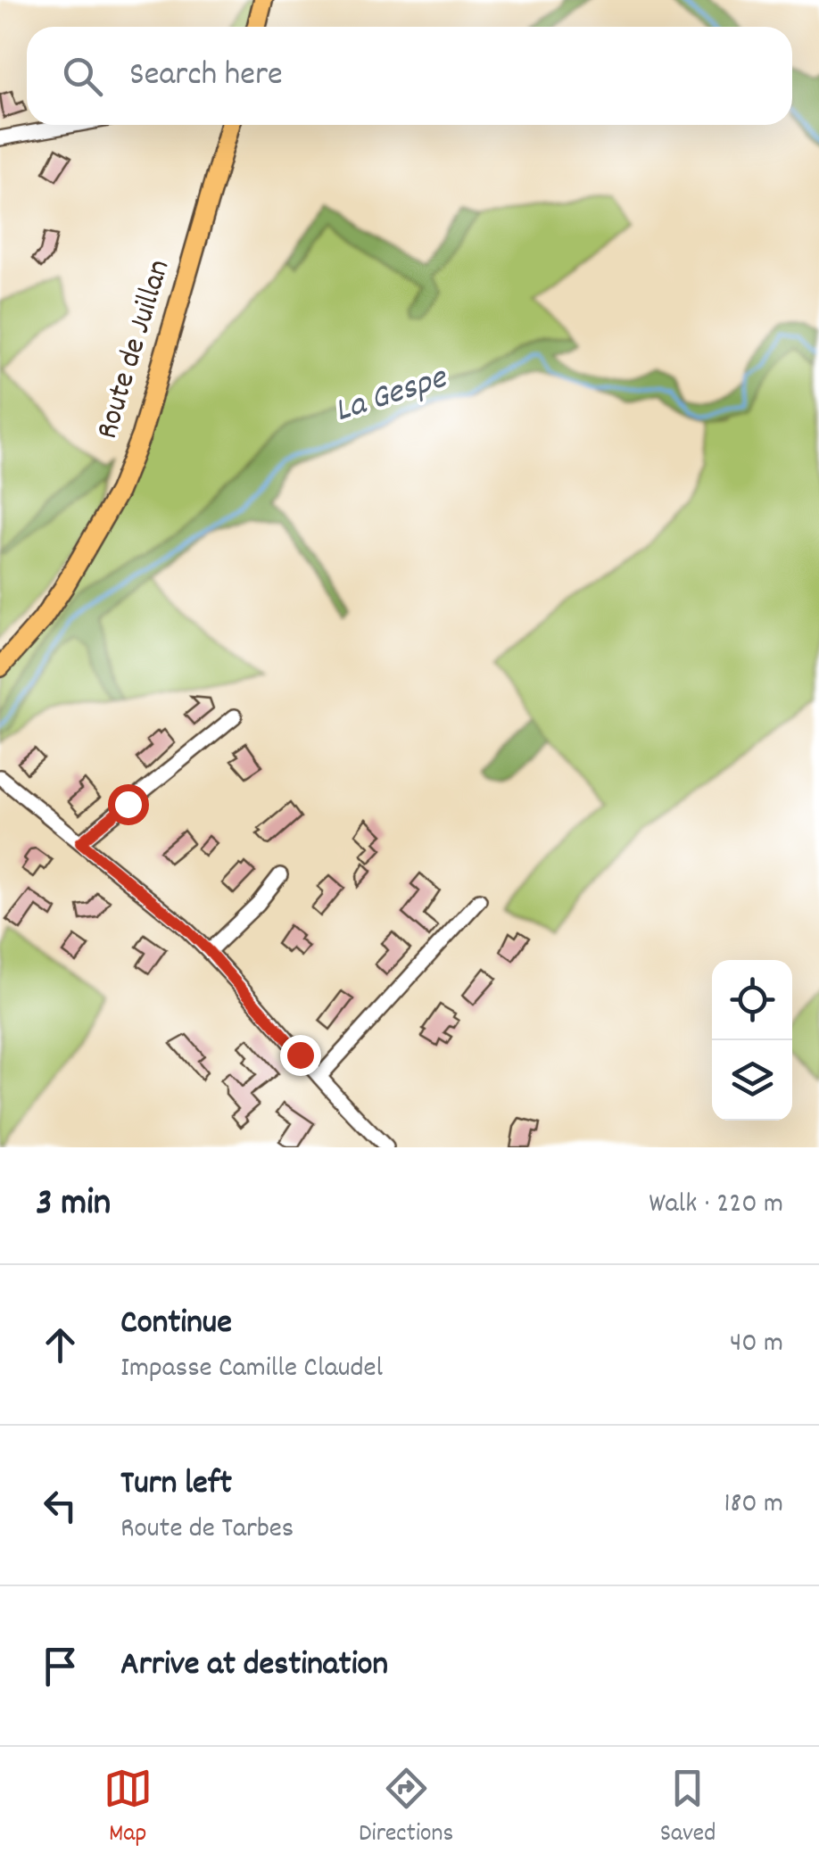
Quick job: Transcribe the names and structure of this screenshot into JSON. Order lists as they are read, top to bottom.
{
  "streets": {
    "main road": ["Route de Juillan"]
  },
  "water": ["La Gespe"],
  "page": {
    "search": "Search here",
    "heading": ["3 min", "Walk · 220 m"],
    "list": [
      ["Continue", "Impasse Camille Claudel", "40 m"],
      ["Turn left", "Route de Tarbes", "180 m"],
      "Arrive at destination"
    ],
    "nav": ["Map", "Directions", "Saved"]
  }
}
